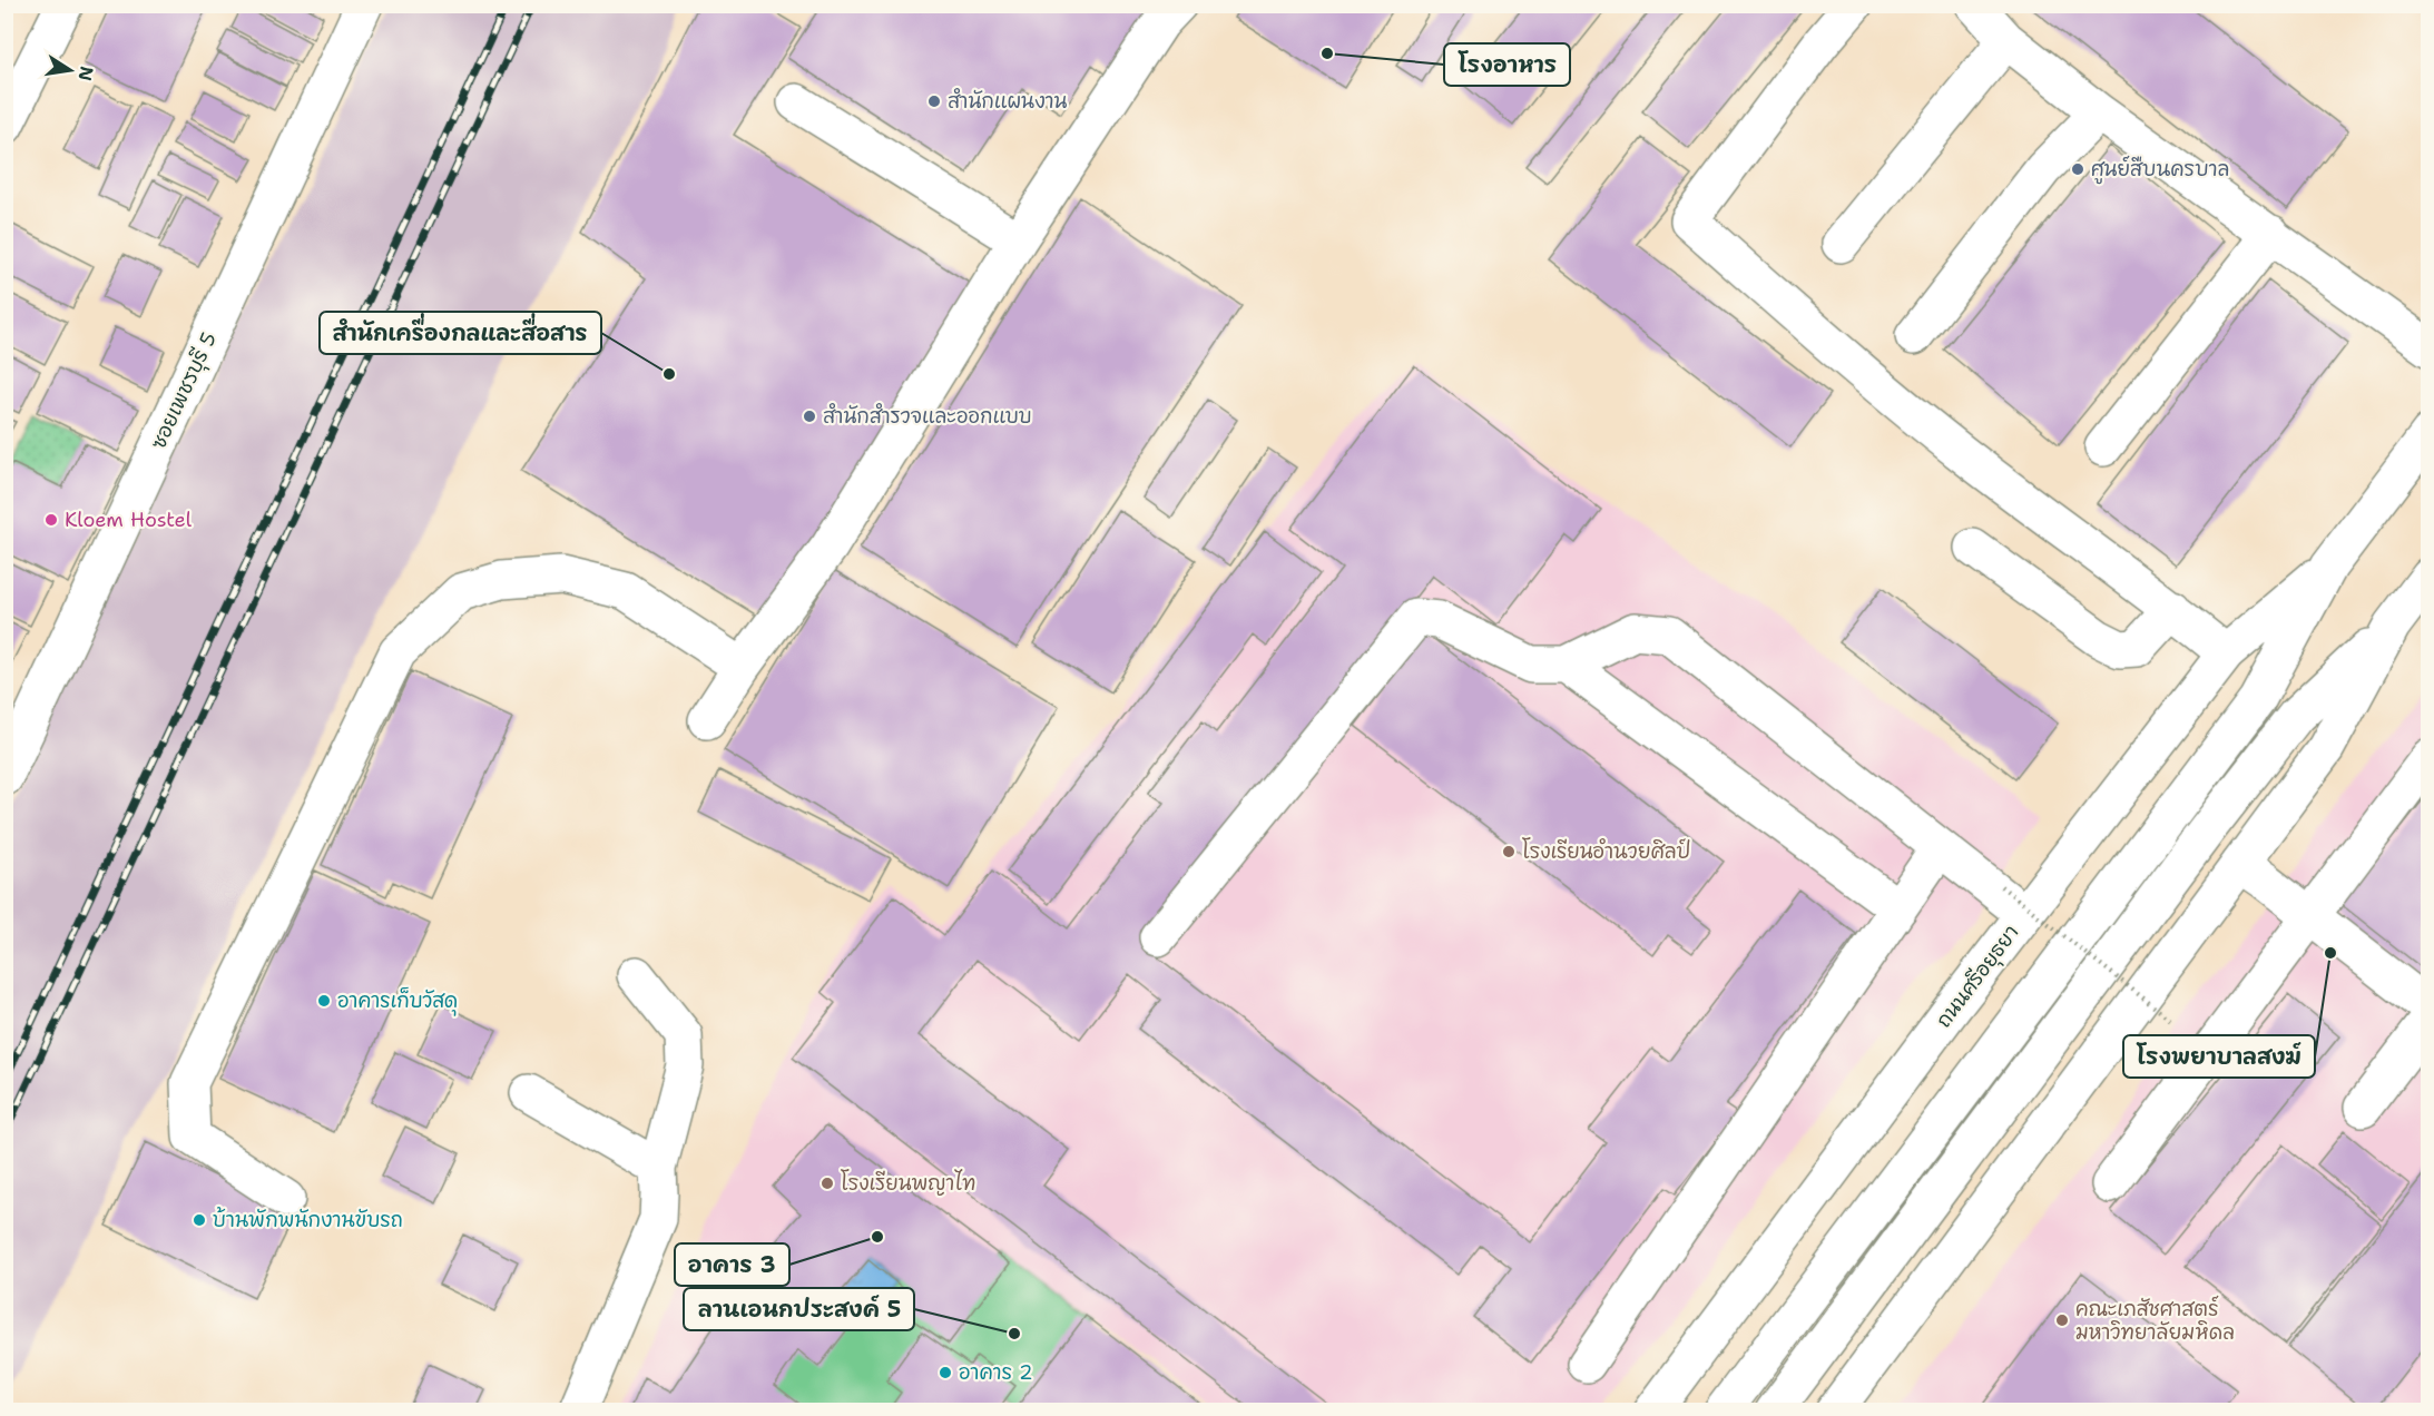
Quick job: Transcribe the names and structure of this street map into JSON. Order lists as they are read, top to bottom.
{
  "streets": {
    "main road": ["ซอยเพชรบุรี 5", "ถนนศรีอยุธยา"]
  },
  "places": [
    "โรงอาหาร",
    "สำนักแผนงาน",
    "ศูนย์สืบนครบาล",
    "สำนักเครื่องกลและสื่อสาร",
    "สำนักสำรวจและออกแบบ",
    "Kloem Hostel",
    "โรงเรียนอำนวยศิลป์",
    "โรงพยาบาลสงฆ์",
    "อาคารเก็บวัสดุ",
    "โรงเรียนพญาไท",
    "บ้านพักพนักงานขับรถ",
    "อาคาร 3",
    "คณะเภสัชศาสตร์ มหาวิทยาลัยมหิดล",
    "ลานเอนกประสงค์ 5",
    "อาคาร 2"
  ],
  "north": "right"
}
